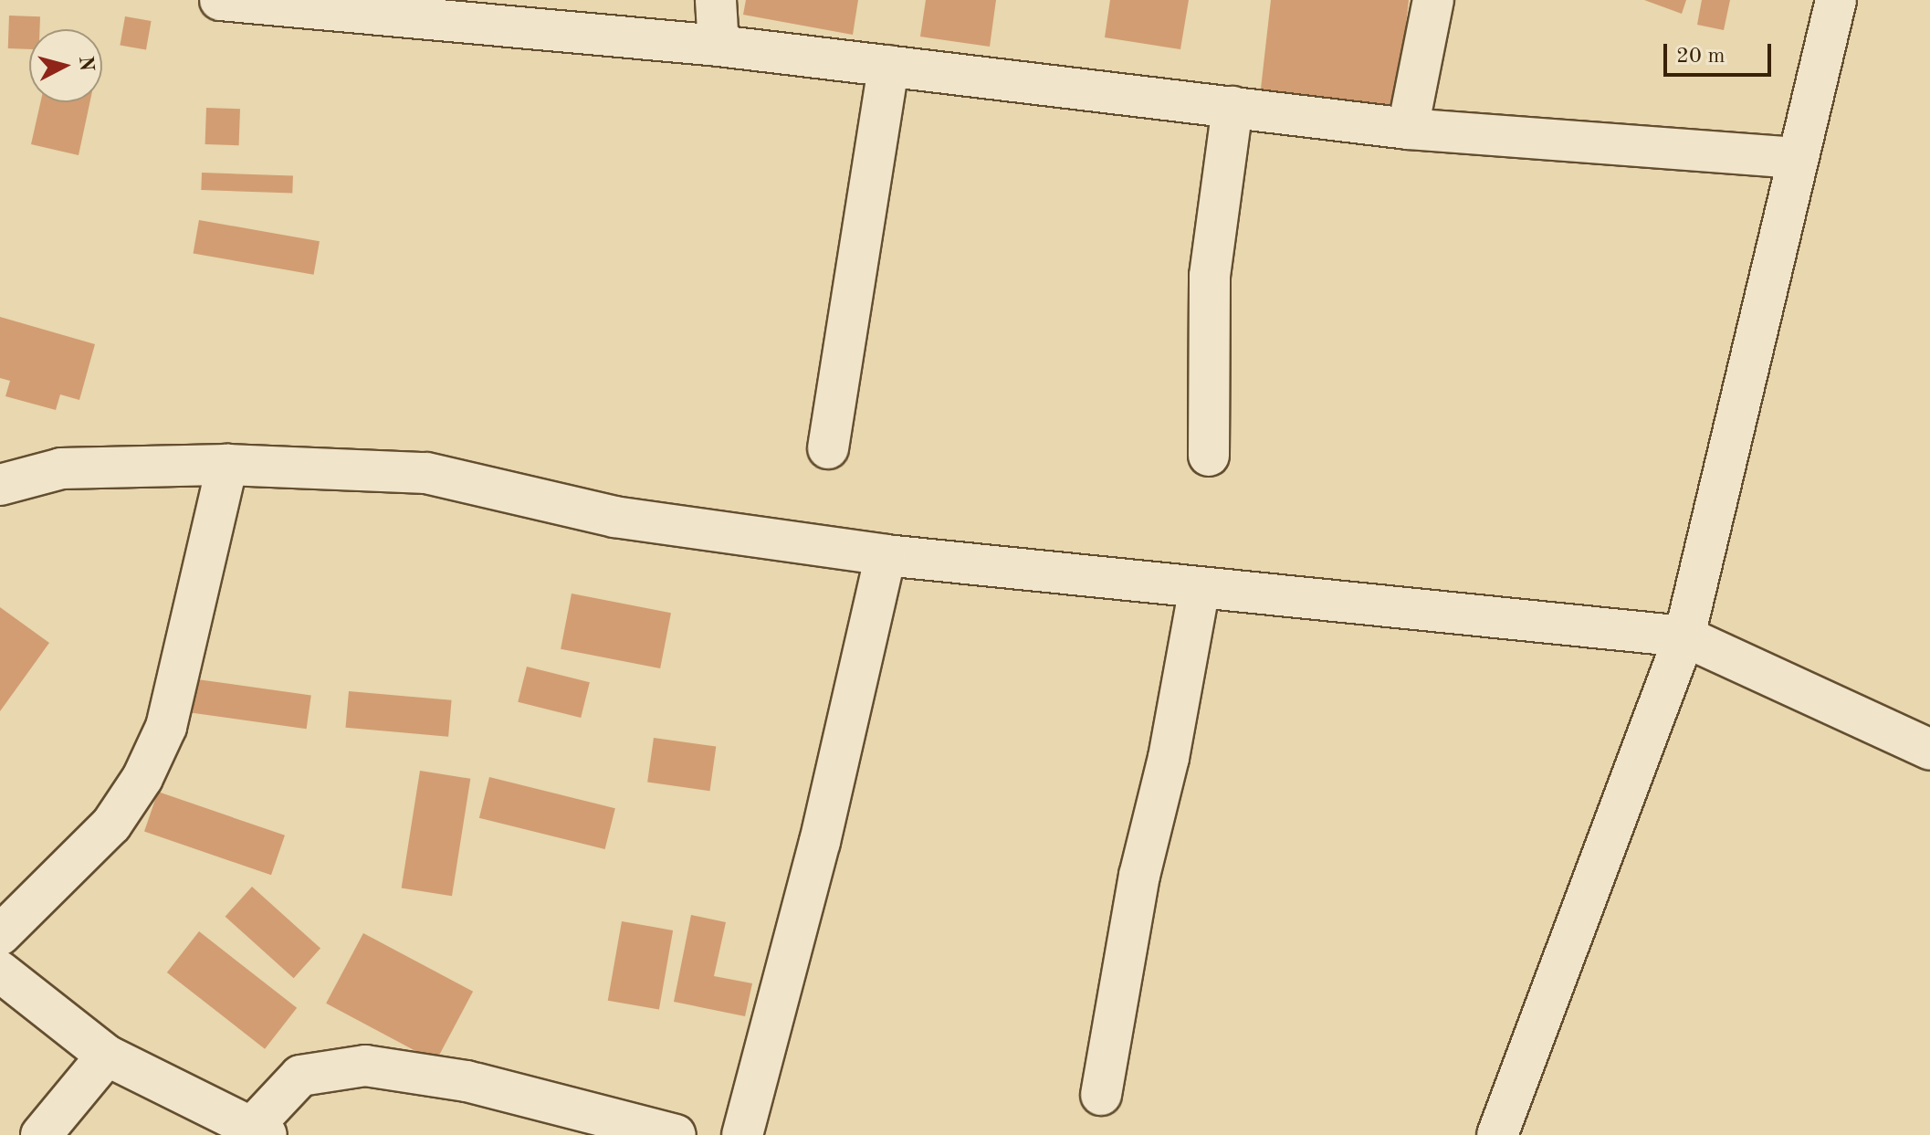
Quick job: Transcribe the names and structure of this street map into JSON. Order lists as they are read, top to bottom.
{
  "scale_bar": "20 m",
  "north": "right"
}
